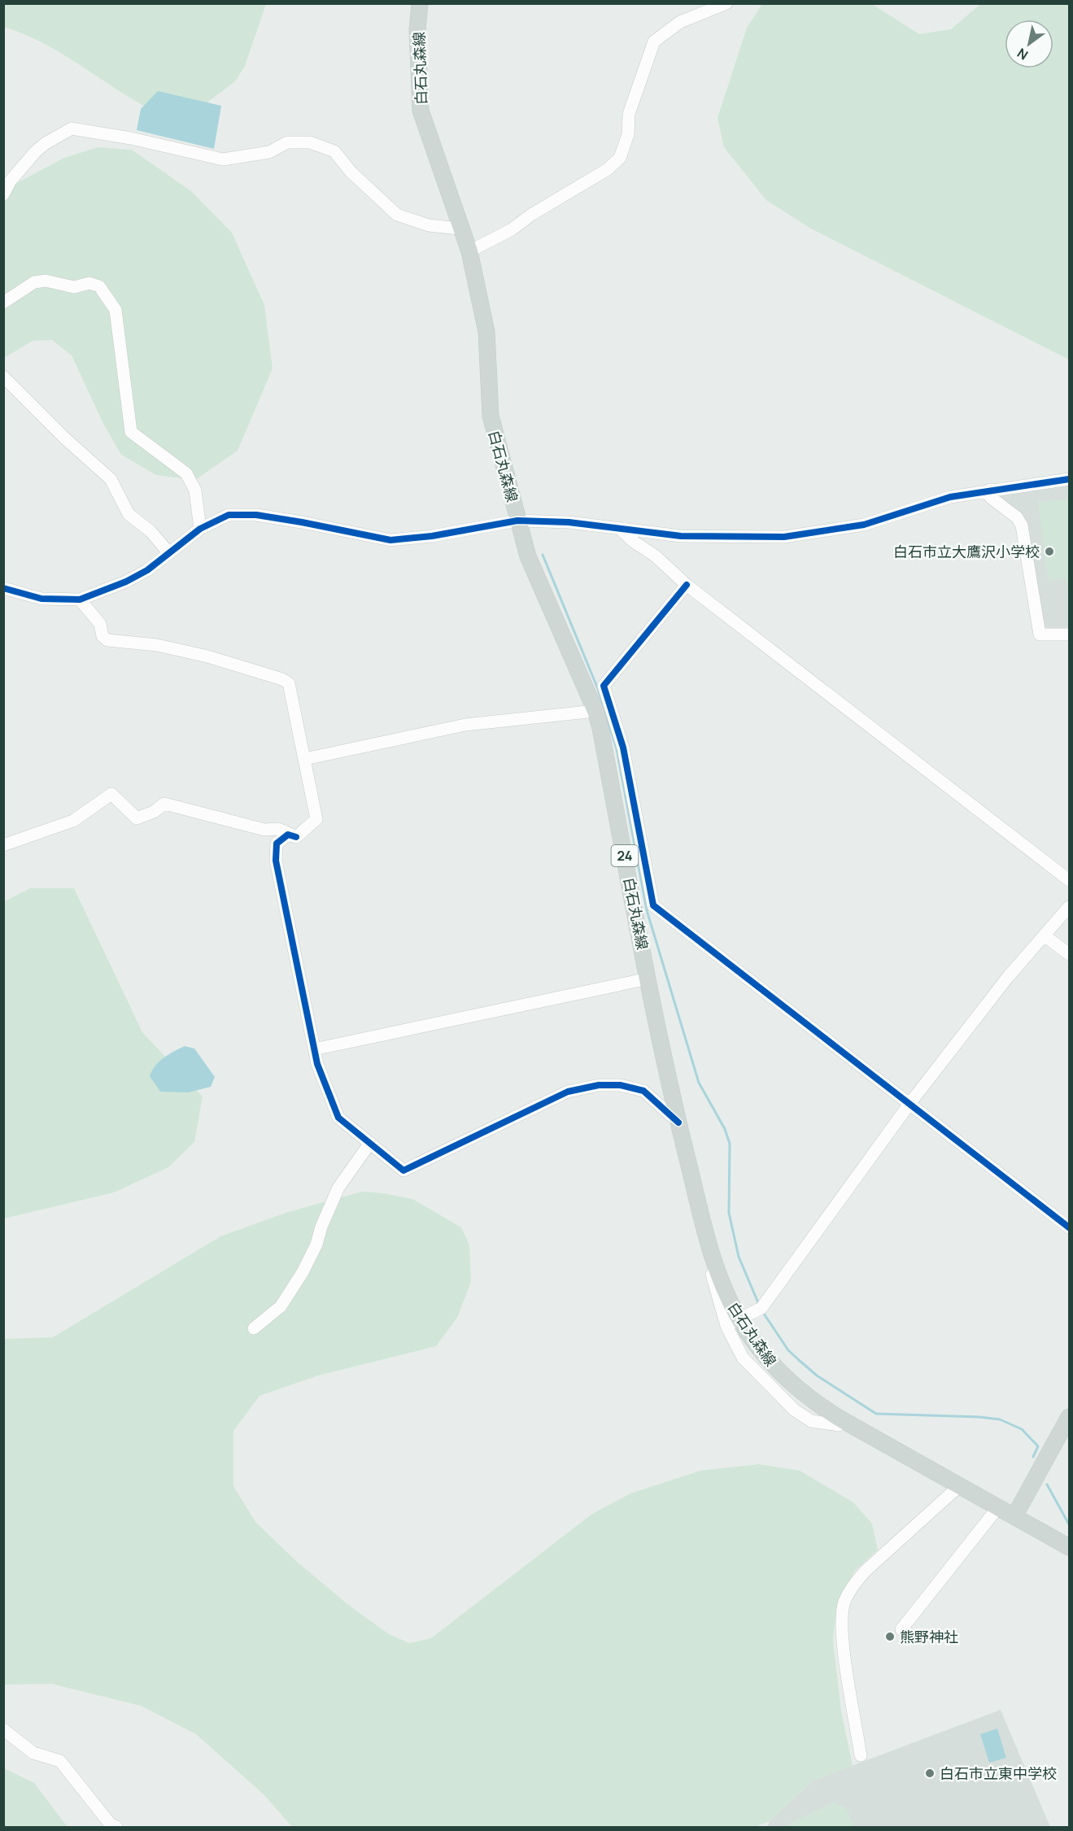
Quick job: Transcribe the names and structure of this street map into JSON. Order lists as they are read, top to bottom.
{
  "streets": {
    "main road": ["白石丸森線", "24"]
  },
  "places": ["白石市立大鷹沢小学校", "熊野神社", "白石市立東中学校"],
  "north": "bottom left"
}
